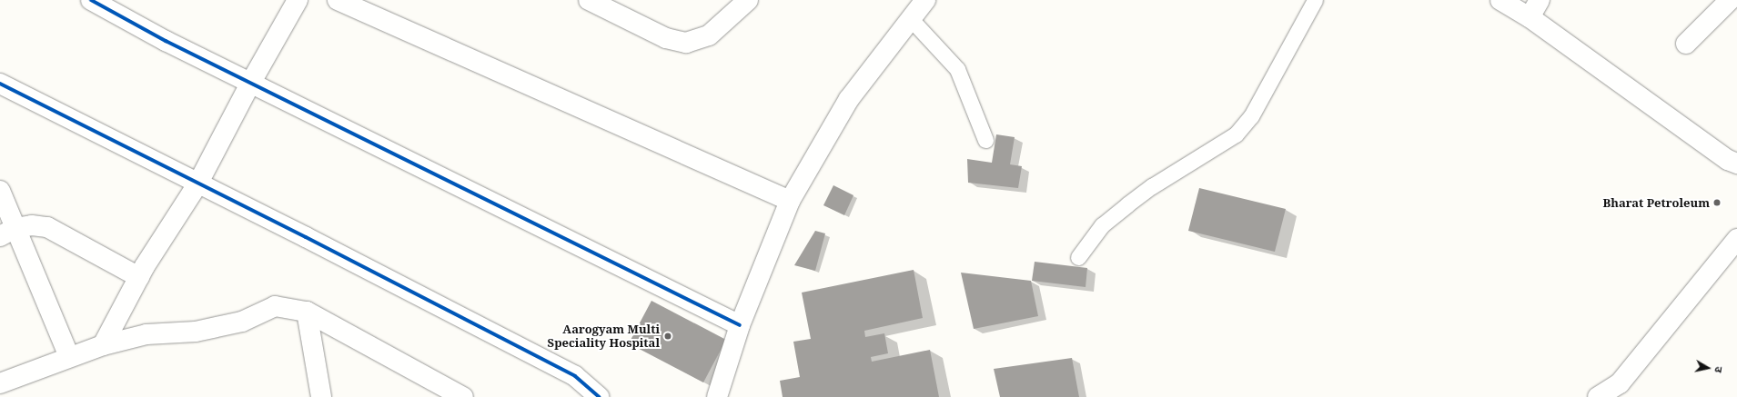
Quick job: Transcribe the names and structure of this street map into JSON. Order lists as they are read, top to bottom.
{
  "places": ["Bharat Petroleum", "Aarogyam Multi Speciality Hospital"],
  "north": "right"
}
